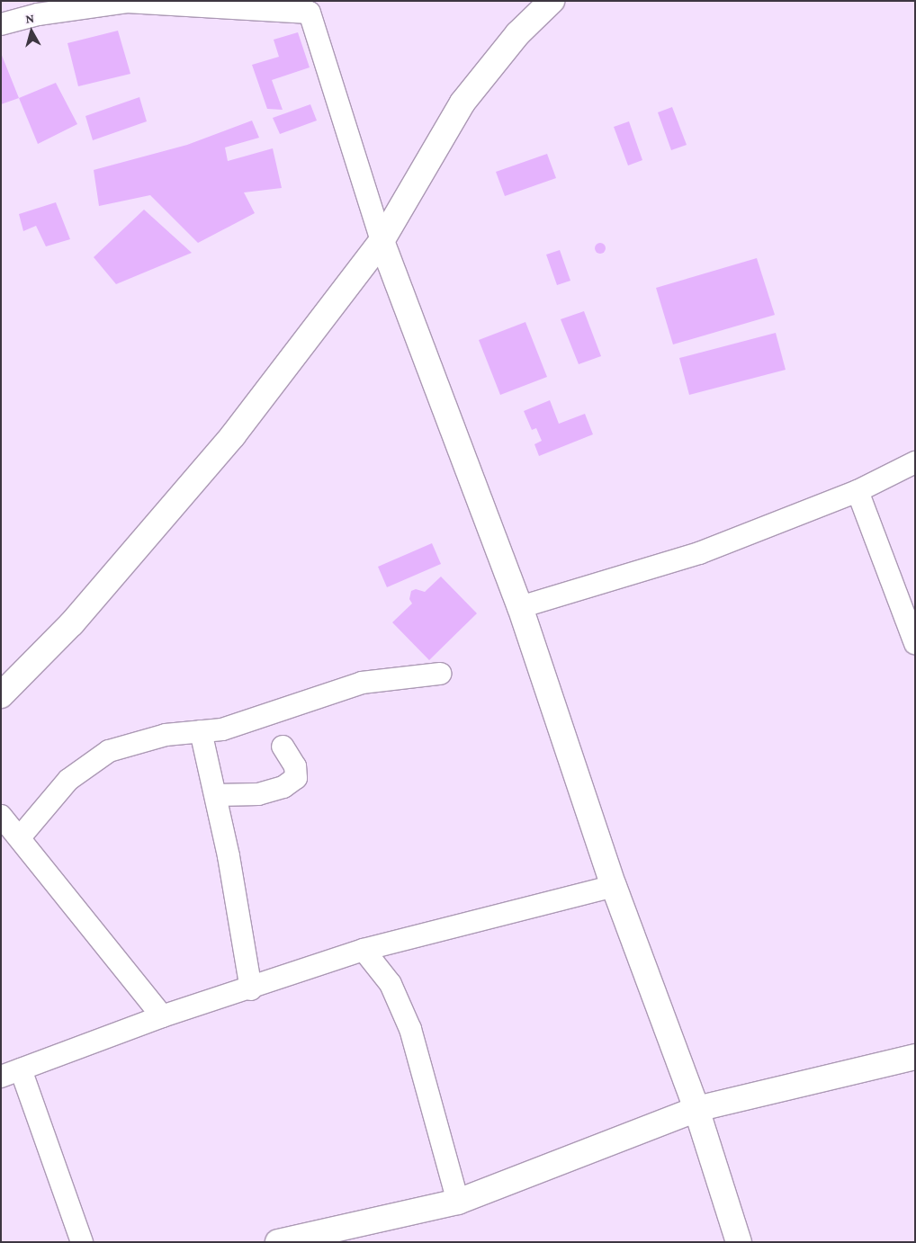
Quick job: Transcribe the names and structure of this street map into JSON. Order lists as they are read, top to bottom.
{
  "north": "top"
}
